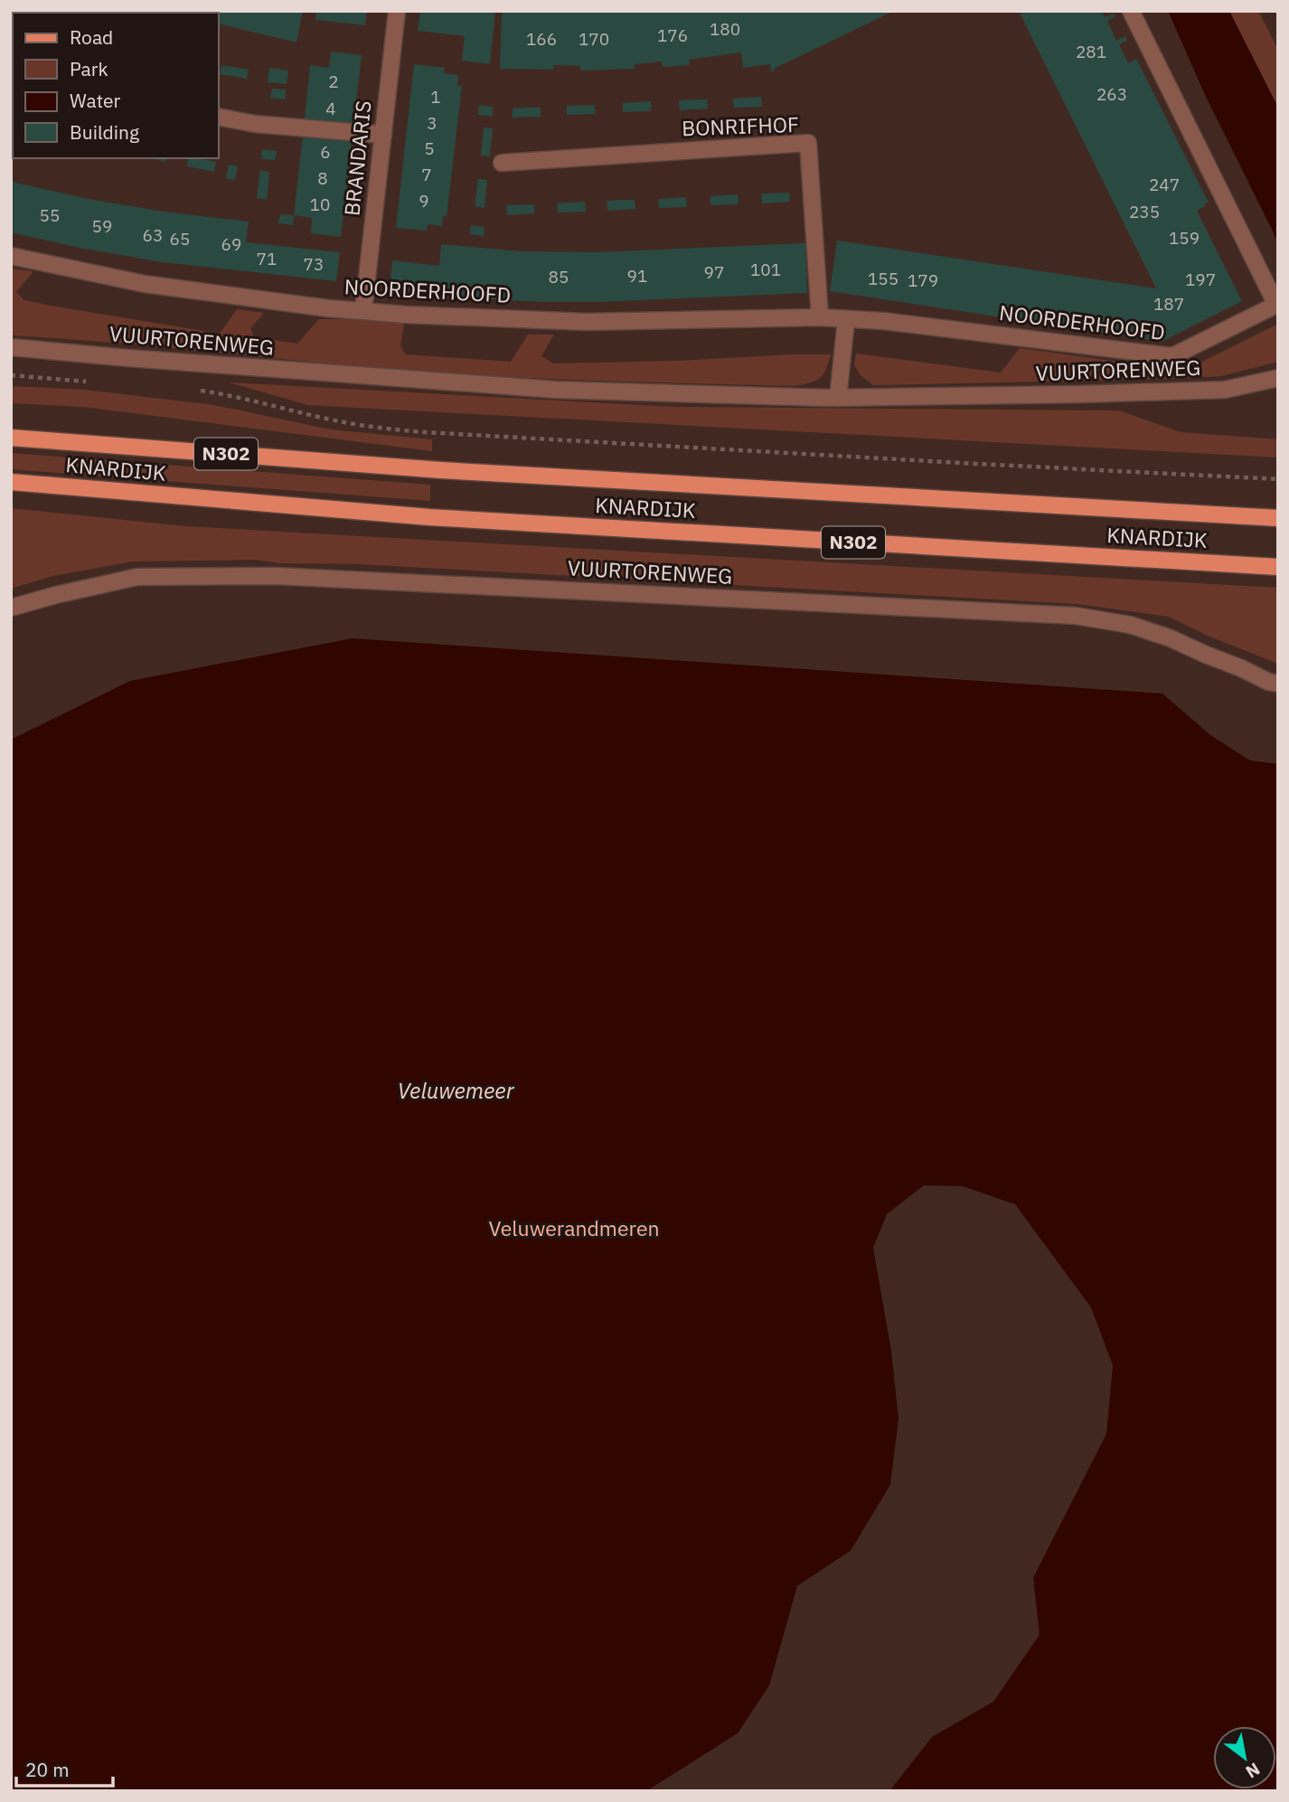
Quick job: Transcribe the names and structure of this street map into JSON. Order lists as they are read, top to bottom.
{
  "streets": {
    "main road": ["N302", "KNARDIJK"],
    "street": [
      "BONRIFHOF",
      "BRANDARIS",
      "NOORDERHOOFD",
      "VUURTORENWEG"
    ]
  },
  "crossings": [
    ["BONRIFHOF", "NOORDERHOOFD"],
    ["BRANDARIS", "NOORDERHOOFD"]
  ],
  "water": ["Veluwemeer"],
  "parks": ["Veluwerandmeren"],
  "house_numbers": [
    "180",
    "176",
    "166",
    "170",
    "281",
    "2",
    "263",
    "1",
    "4",
    "3",
    "5",
    "6",
    "7",
    "8",
    "247",
    "9",
    "10",
    "235",
    "55",
    "59",
    "63",
    "159",
    "65",
    "69",
    "71",
    "73",
    "101",
    "97",
    "91",
    "85",
    "155",
    "197",
    "179",
    "187"
  ],
  "legend": [
    "Road",
    "Park",
    "Water",
    "Building"
  ],
  "scale_bar": "20 m",
  "north": "bottom right"
}
